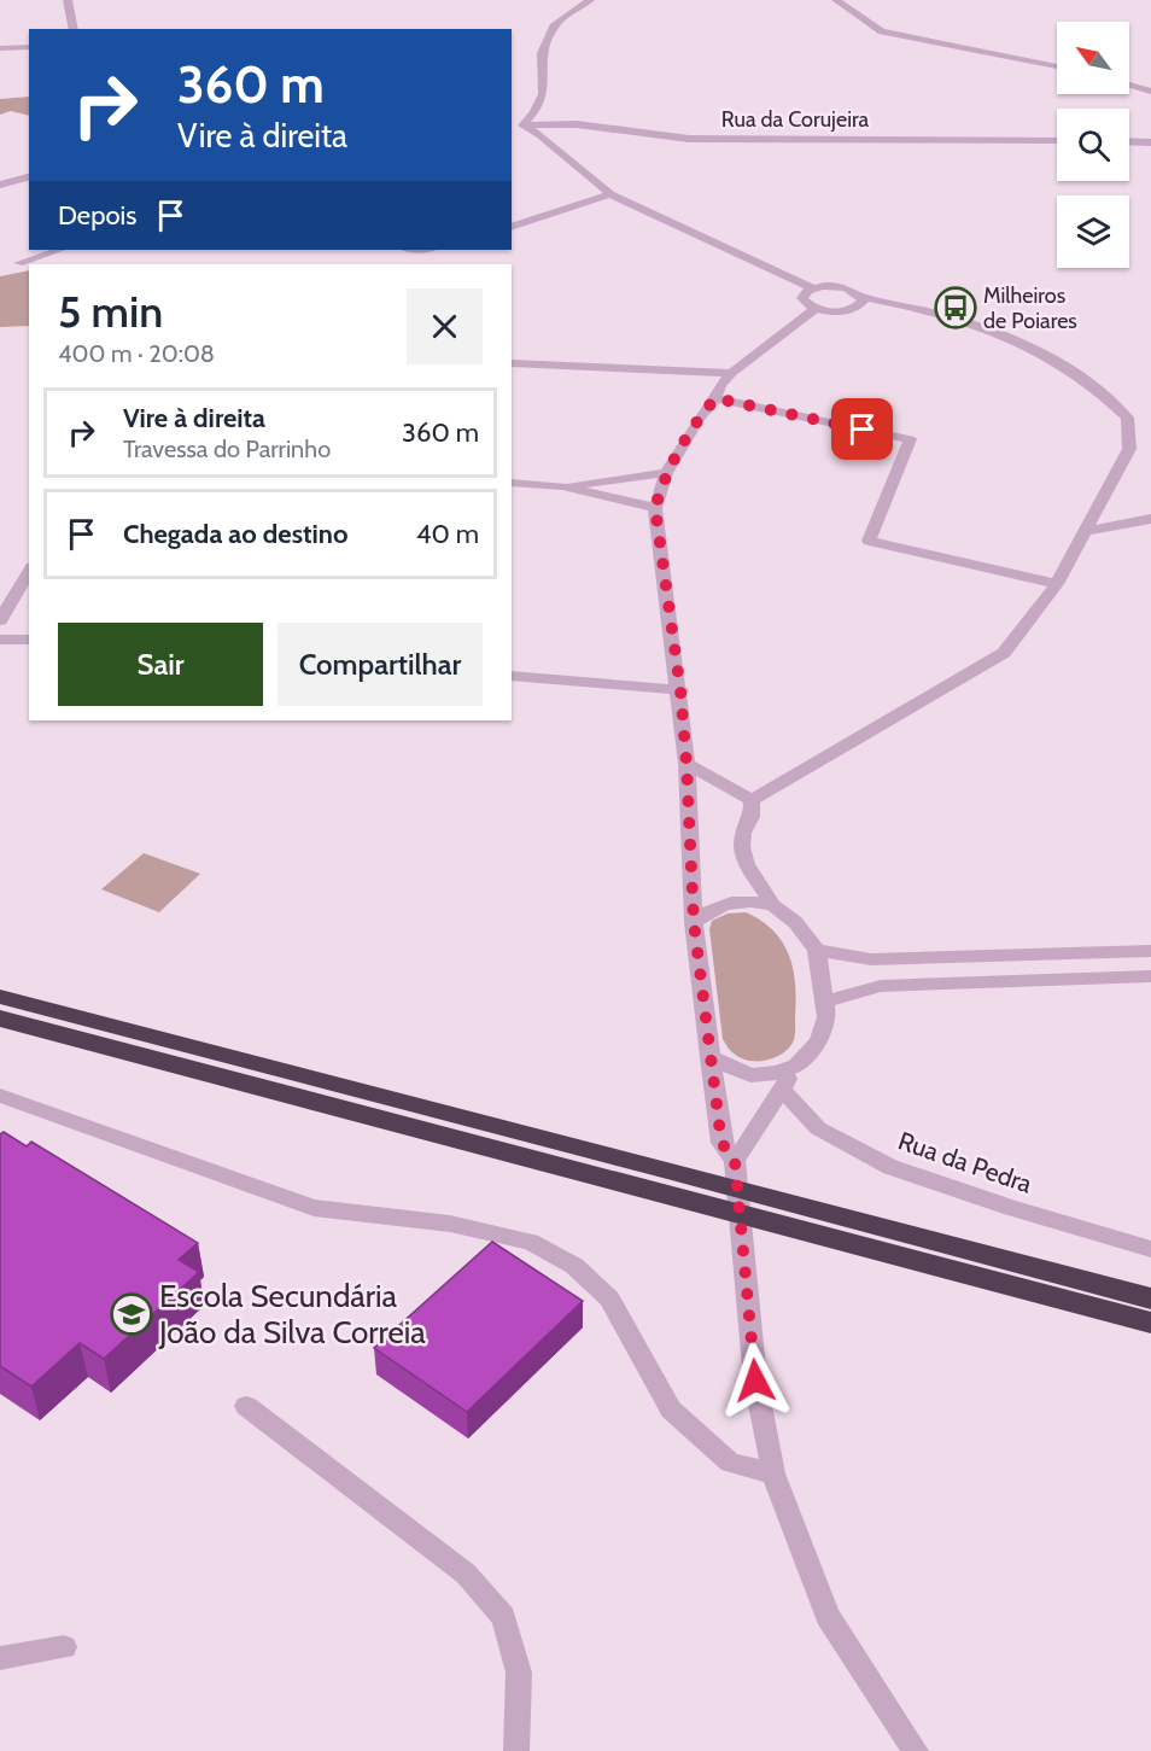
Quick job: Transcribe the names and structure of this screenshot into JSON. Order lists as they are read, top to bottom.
{
  "streets": {
    "street": ["Rua da Corujeira", "Rua da Pedra"]
  },
  "places": {
    "bus stop": ["Milheiros de Poiares"],
    "school or university": ["Escola Secundária João da Silva Correia"]
  },
  "north": "top left",
  "page": {
    "turn": ["360 m", "Vire à direita"],
    "then": "Depois",
    "heading": ["5 min", "400 m · 20:08"],
    "list": [
      {
        "name": "Vire à direita",
        "note": "Travessa do Parrinho",
        "value": "360 m"
      },
      {
        "name": "Chegada ao destino",
        "value": "40 m"
      }
    ],
    "buttons": ["Sair", "Compartilhar"]
  }
}
